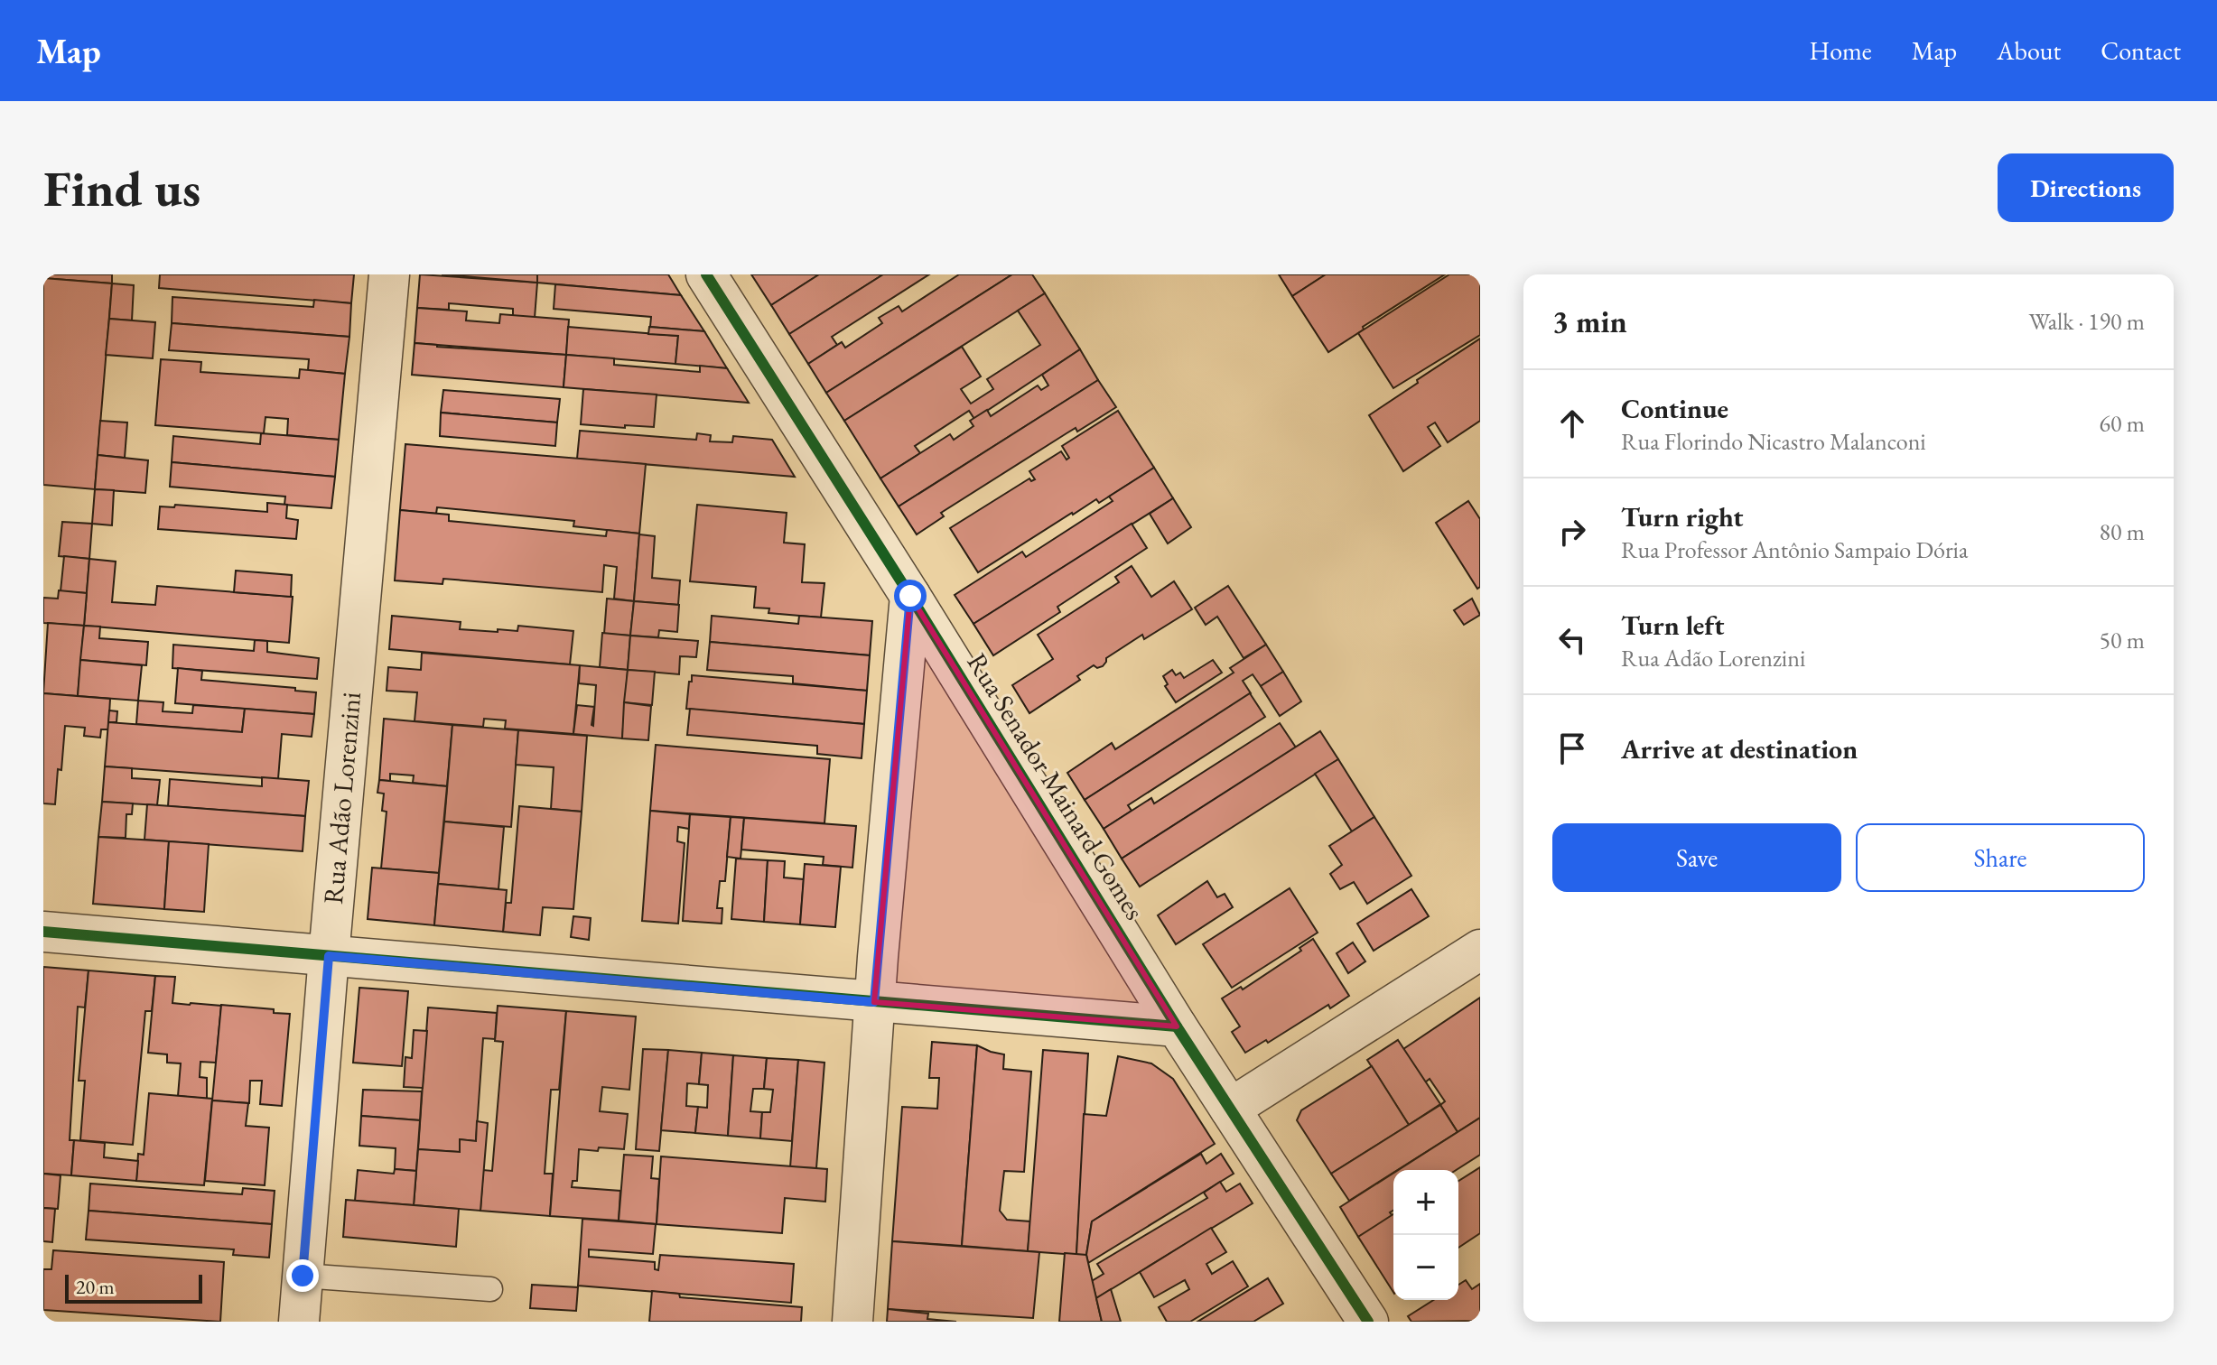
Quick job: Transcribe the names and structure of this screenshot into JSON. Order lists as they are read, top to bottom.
{
  "streets": {
    "street": ["Rua Senador Mainard Gomes", "Rua Adão Lorenzini"]
  },
  "scale_bar": "20 m",
  "page": {
    "header": "Map",
    "nav": [
      "Home",
      "Map",
      "About",
      "Contact"
    ],
    "buttons": [
      "Directions",
      ["Save", "Share"]
    ],
    "title": "Find us",
    "heading": ["3 min", "Walk · 190 m"],
    "list": [
      ["Continue", "Rua Florindo Nicastro Malanconi", "60 m"],
      ["Turn right", "Rua Professor Antônio Sampaio Dória", "80 m"],
      ["Turn left", "Rua Adão Lorenzini", "50 m"],
      "Arrive at destination"
    ],
    "map_buttons": ["+", "−"],
    "scale": "20 m"
  }
}
